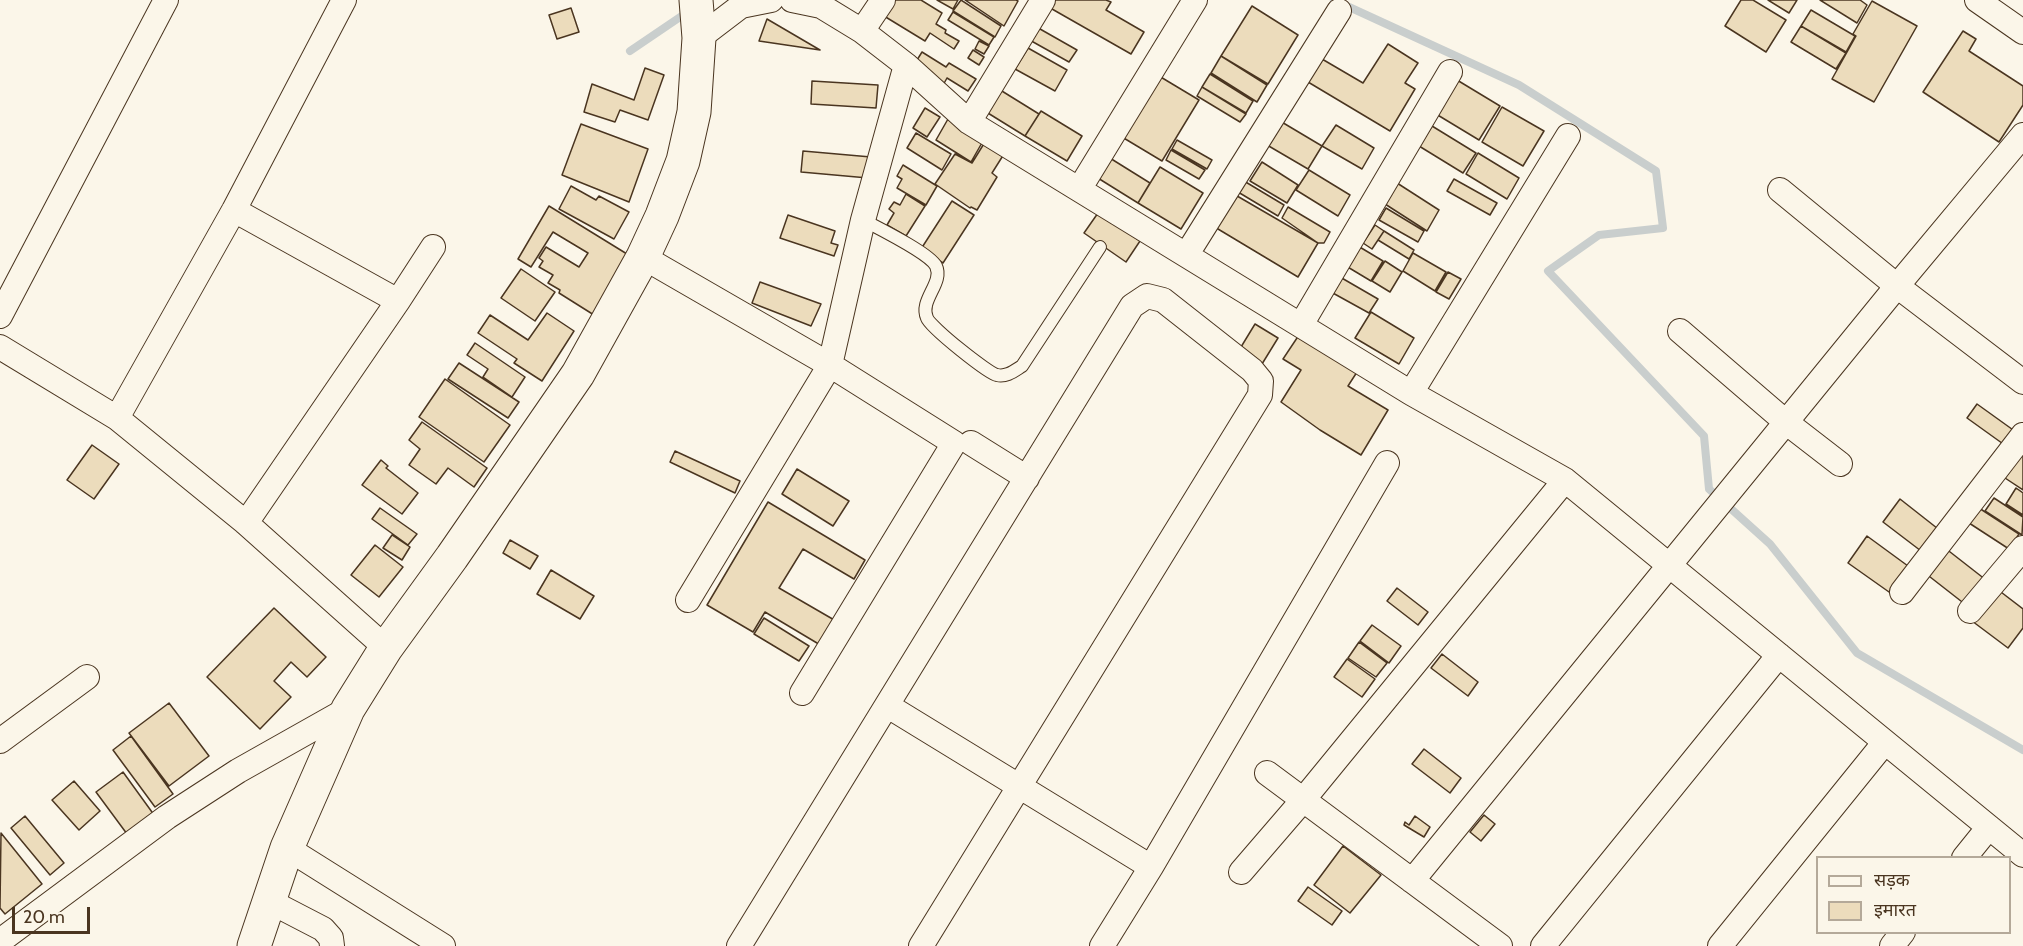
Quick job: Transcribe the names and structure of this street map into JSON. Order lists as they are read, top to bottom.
{
  "legend": ["सड़क", "इमारत"],
  "scale_bar": "20 m"
}
